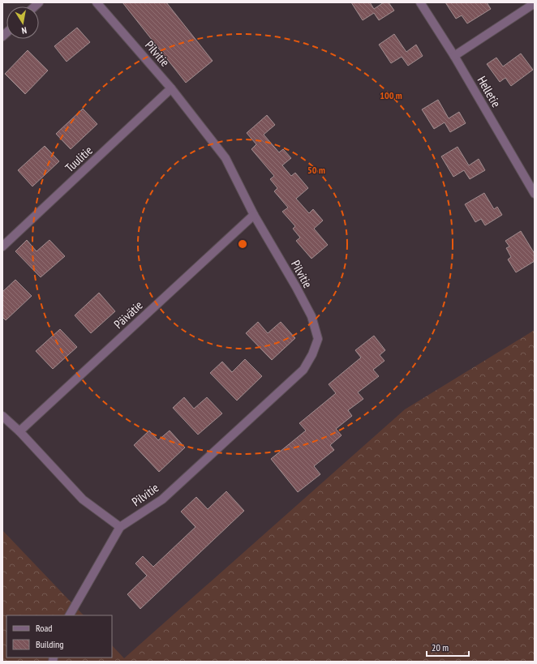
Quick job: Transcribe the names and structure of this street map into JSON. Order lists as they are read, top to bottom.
{
  "streets": {
    "street": [
      "Pilvitie",
      "Helletie",
      "Tuulitie",
      "Päivätie"
    ]
  },
  "crossings": [
    ["Pilvitie", "Tuulitie"],
    ["Pilvitie", "Päivätie"]
  ],
  "legend": ["Road", "Building"],
  "scale_bar": "20 m",
  "north": "bottom",
  "rings": ["100 m", "50 m"]
}
